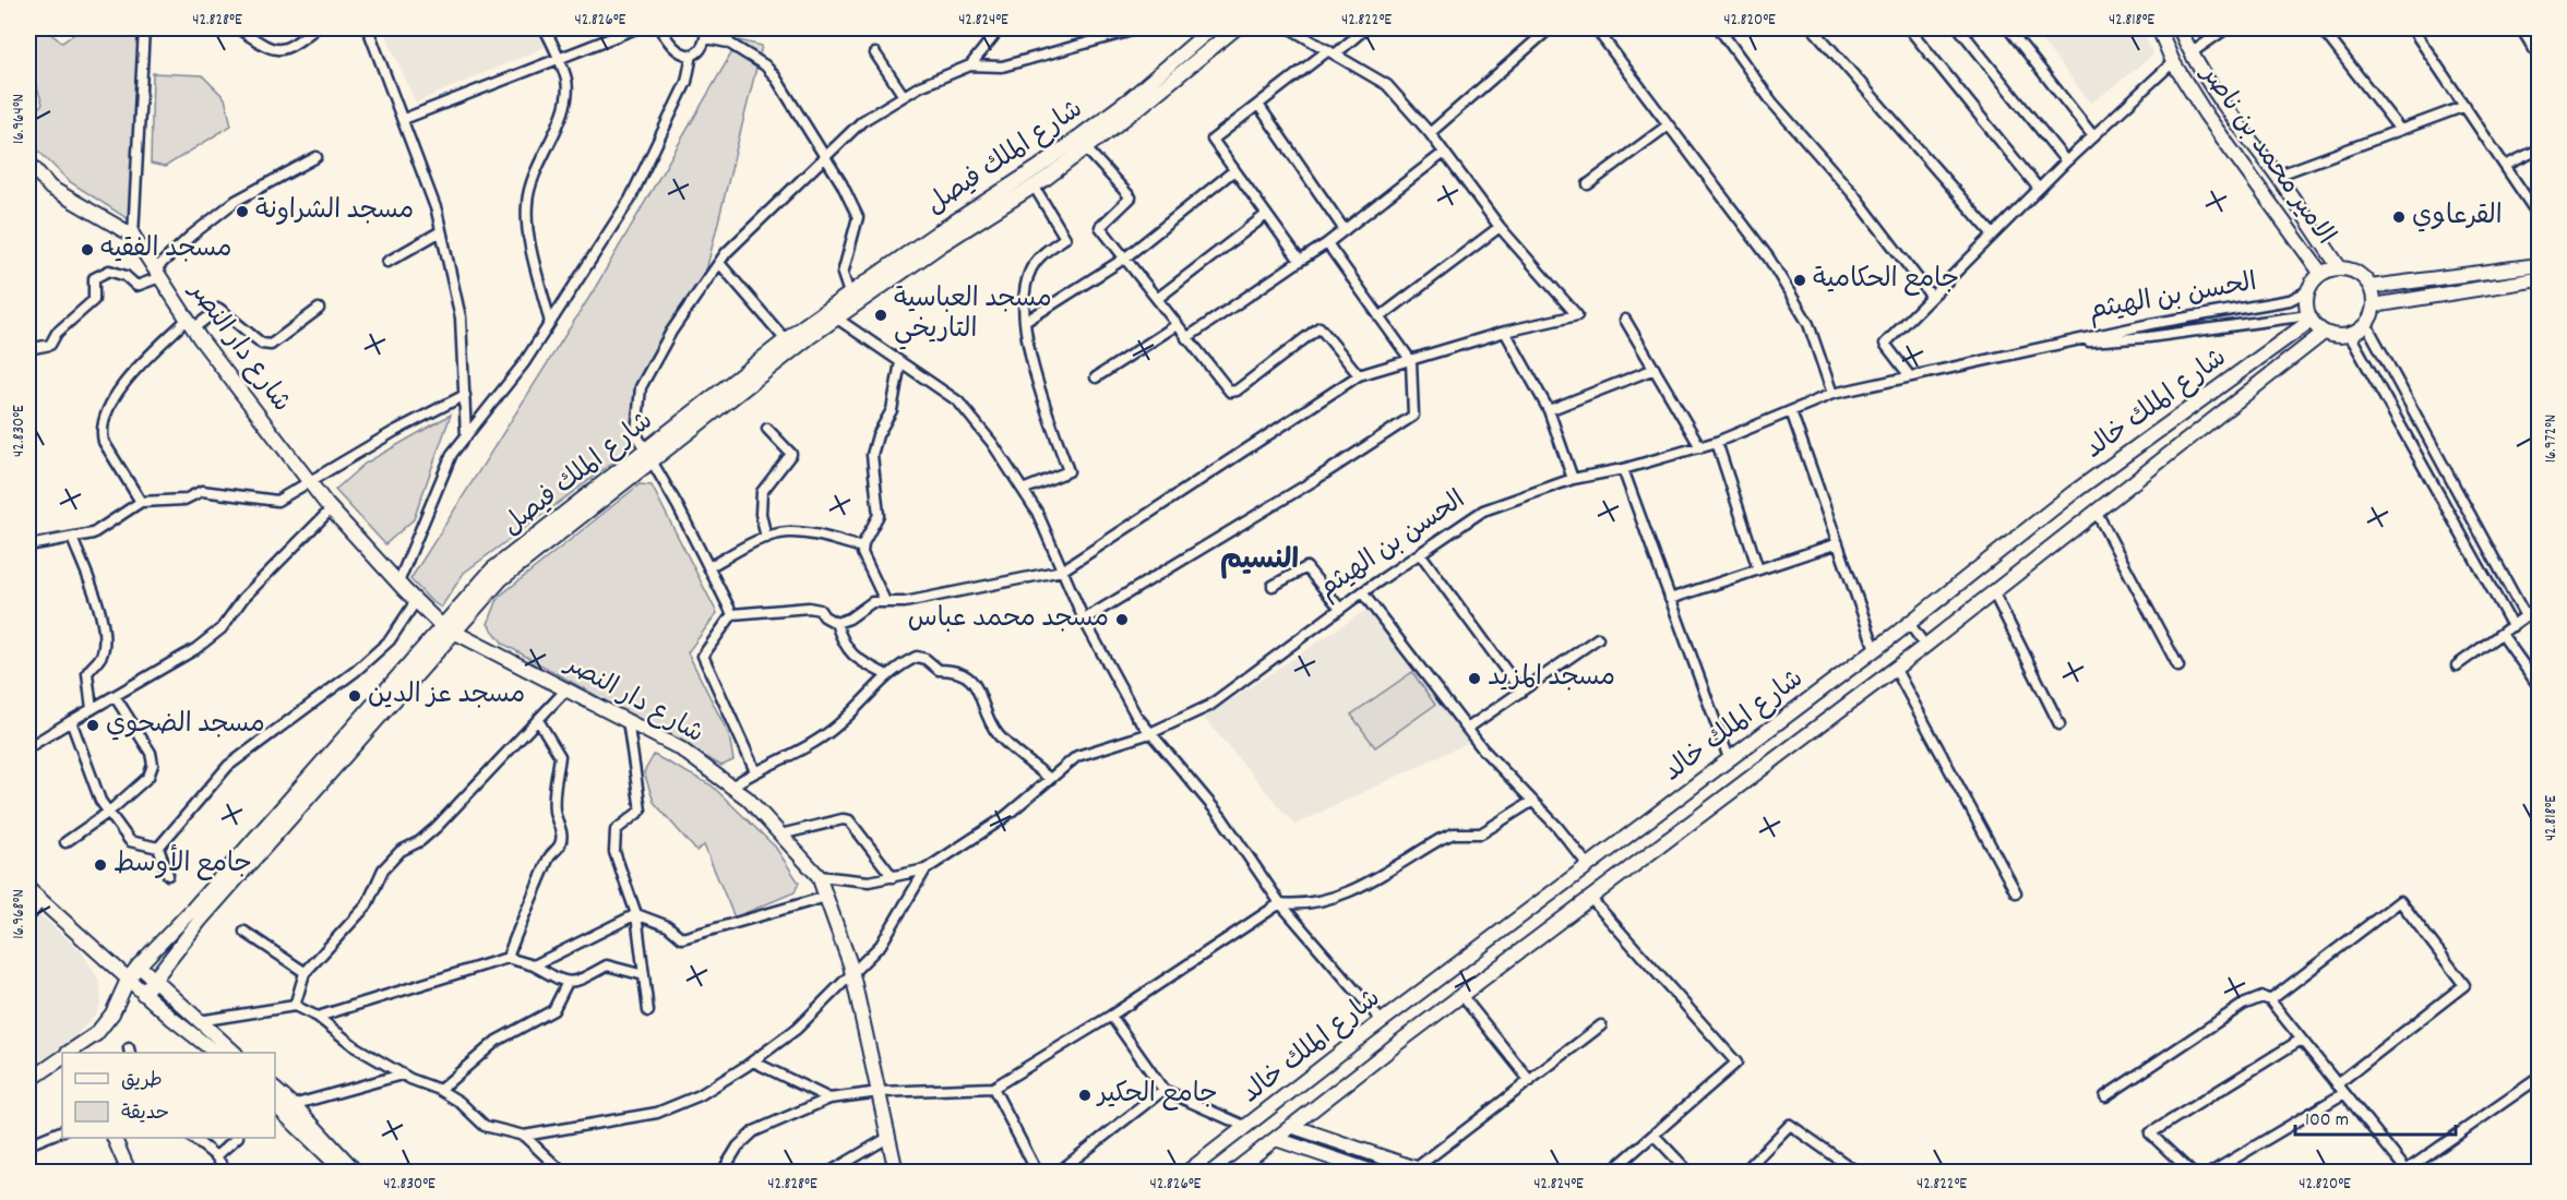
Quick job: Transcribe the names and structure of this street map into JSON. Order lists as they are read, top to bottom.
{
  "streets": {
    "street": [
      "الامير محمد بن ناصر",
      "شارع الملك فيصل",
      "الحسن بن الهيثم",
      "شارع دار النصر",
      "شارع الملك خالد"
    ]
  },
  "crossings": [
    ["الامير محمد بن ناصر", "الحسن بن الهيثم"],
    ["الامير محمد بن ناصر", "شارع الملك خالد"],
    ["شارع الملك فيصل", "شارع دار النصر"],
    ["الحسن بن الهيثم", "شارع دار النصر"],
    ["الحسن بن الهيثم", "شارع الملك خالد"]
  ],
  "districts": ["النسيم"],
  "places": [
    "مسجد الشراونة",
    "القرعاوي",
    "مسجد الفقيه",
    "جامع الحكامية",
    "مسجد العباسية التاريخي",
    "مسجد محمد عباس",
    "مسجد المزيد",
    "مسجد عز الدين",
    "مسجد الضحوي",
    "جامع الأوسط",
    "جامع الحكير"
  ],
  "legend": ["طريق", "حديقة"],
  "scale_bar": "100 m",
  "coordinates": [
    "42.828°E",
    "42.826°E",
    "42.824°E",
    "42.822°E",
    "42.820°E",
    "42.818°E",
    "16.964°N",
    "42.830°E",
    "16.972°N",
    "16.968°N"
  ]
}
